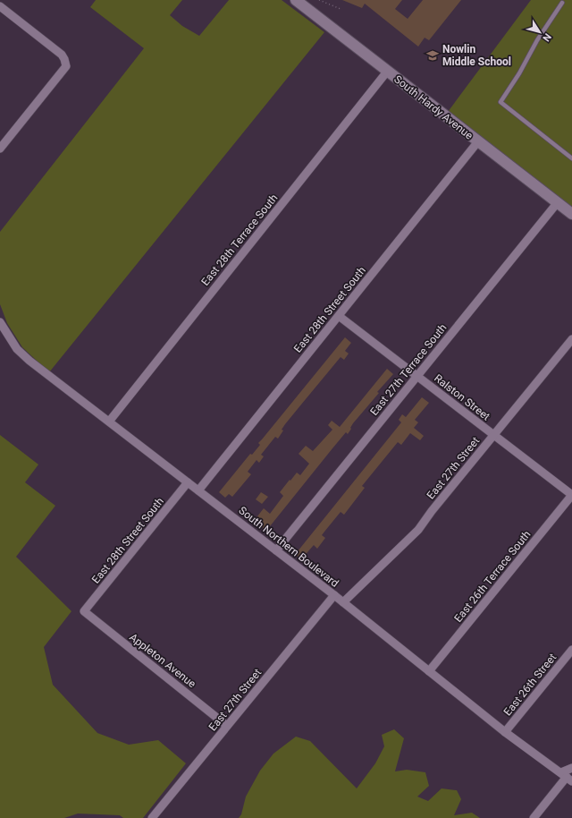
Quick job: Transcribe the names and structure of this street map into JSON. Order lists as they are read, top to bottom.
{
  "streets": {
    "street": [
      "South Hardy Avenue",
      "East 28th Terrace South",
      "East 28th Street South",
      "East 27th Terrace South",
      "Ralston Street",
      "East 27th Street",
      "South Northern Boulevard",
      "East 26th Terrace South",
      "Appleton Avenue",
      "East 26th Street"
    ]
  },
  "crossings": [
    ["South Hardy Avenue", "East 28th Terrace South"],
    ["South Hardy Avenue", "East 28th Street South"],
    ["South Hardy Avenue", "East 27th Terrace South"],
    ["East 28th Terrace South", "South Northern Boulevard"],
    ["East 28th Street South", "Ralston Street"],
    ["East 28th Street South", "South Northern Boulevard"],
    ["East 28th Street South", "Appleton Avenue"],
    ["East 27th Terrace South", "Ralston Street"],
    ["East 27th Terrace South", "South Northern Boulevard"],
    ["Ralston Street", "East 27th Street"],
    ["Ralston Street", "East 26th Terrace South"],
    ["East 27th Street", "South Northern Boulevard"],
    ["East 27th Street", "Appleton Avenue"],
    ["South Northern Boulevard", "East 26th Terrace South"],
    ["South Northern Boulevard", "East 26th Street"]
  ],
  "places": {
    "school or university": ["Nowlin Middle School"]
  },
  "north": "bottom right"
}
